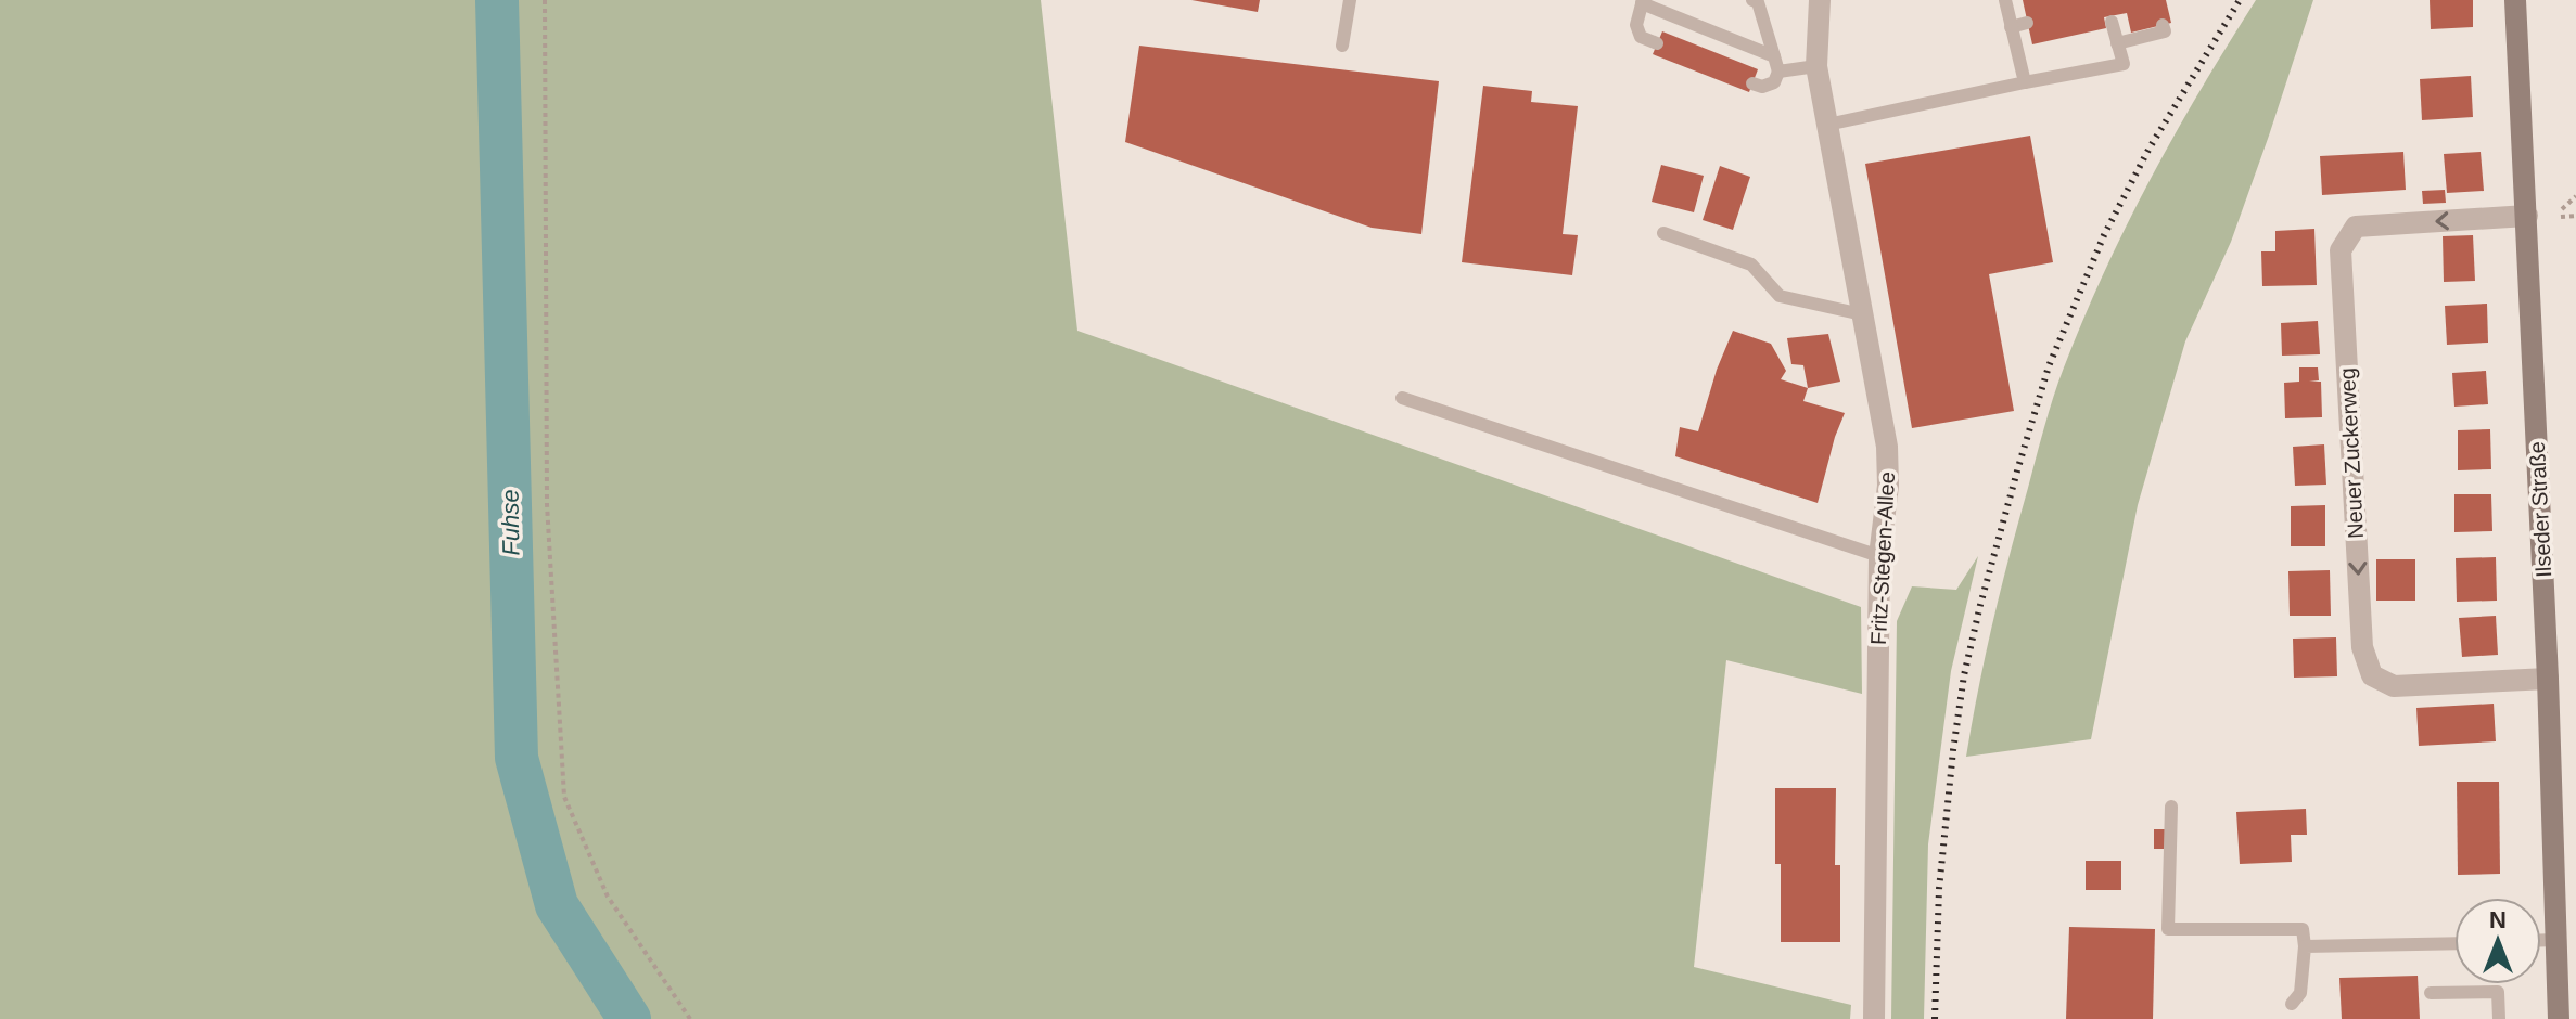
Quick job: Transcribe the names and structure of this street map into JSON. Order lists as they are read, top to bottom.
{
  "streets": {
    "street": ["Neuer Zuckerweg", "Ilseder Straße", "Fritz-Stegen-Allee"]
  },
  "crossings": [
    ["Neuer Zuckerweg", "Ilseder Straße"]
  ],
  "water": ["Fuhse"],
  "north": "top"
}
